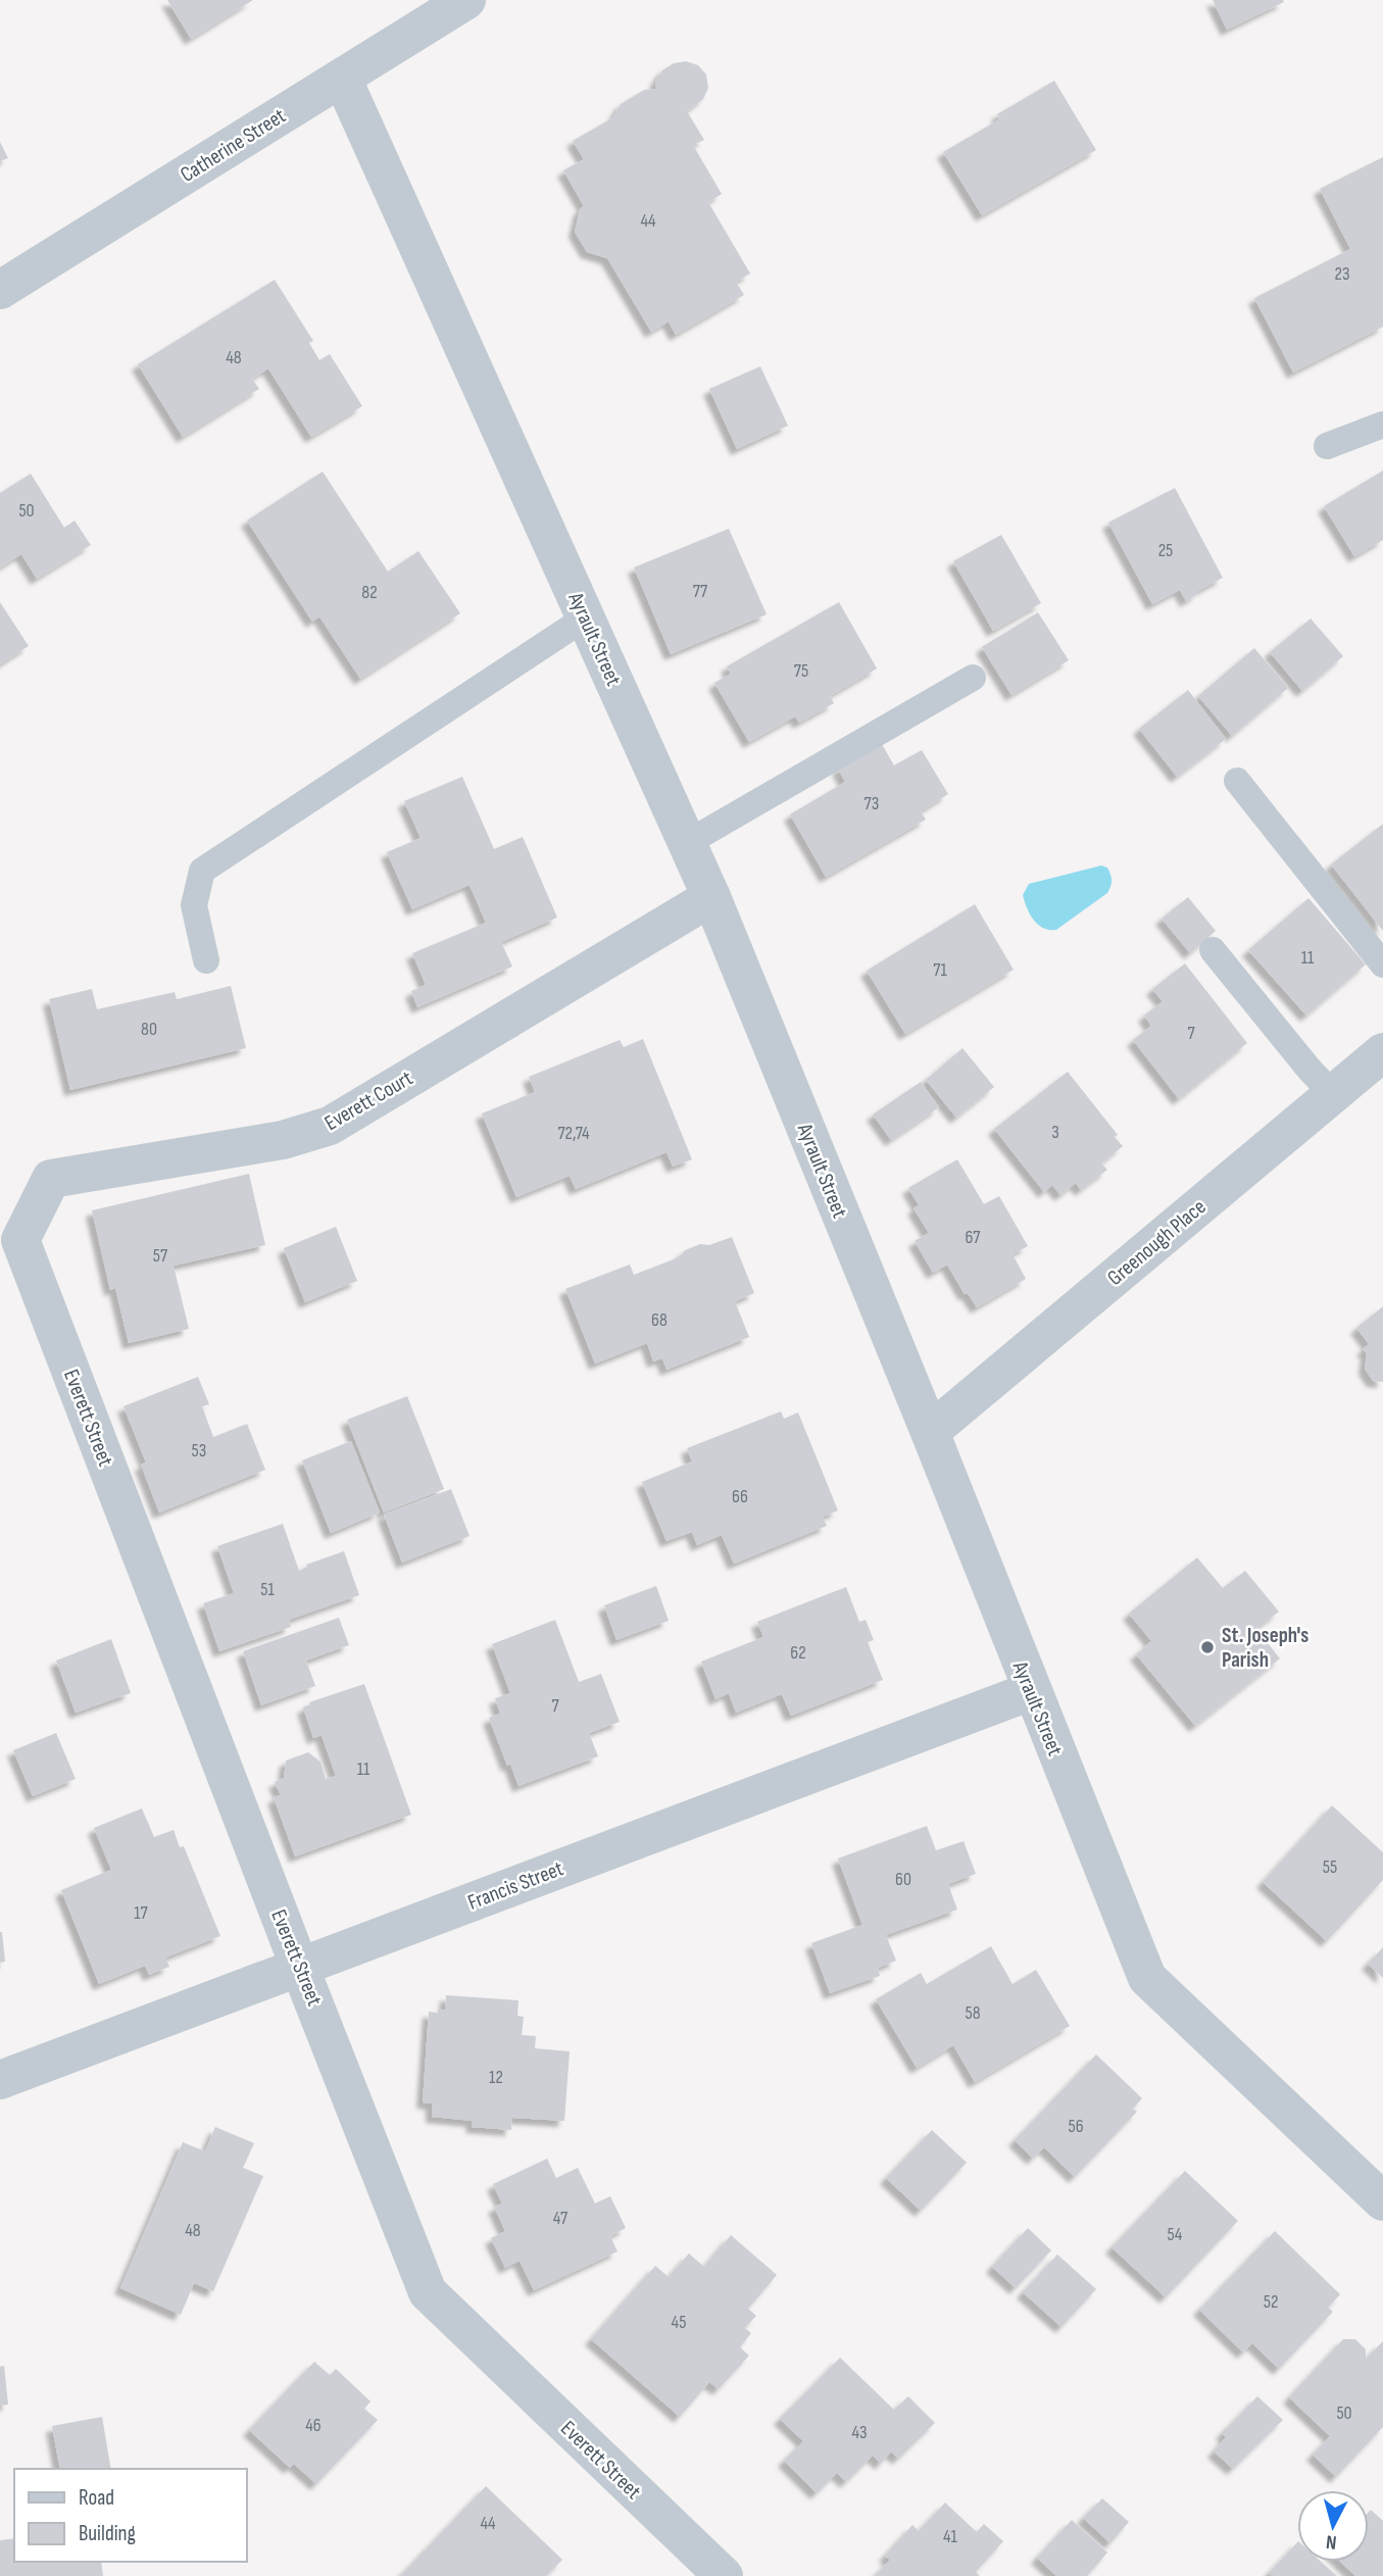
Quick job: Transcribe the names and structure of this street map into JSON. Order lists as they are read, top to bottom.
{
  "streets": {
    "street": [
      "Catherine Street",
      "Ayrault Street",
      "Everett Court",
      "Greenough Place",
      "Everett Street",
      "Francis Street"
    ]
  },
  "crossings": [
    ["Catherine Street", "Ayrault Street"],
    ["Ayrault Street", "Everett Court"],
    ["Ayrault Street", "Greenough Place"],
    ["Ayrault Street", "Francis Street"],
    ["Everett Court", "Everett Street"],
    ["Everett Street", "Francis Street"]
  ],
  "places": ["St. Joseph's Parish"],
  "house_numbers": [
    "44",
    "23",
    "48",
    "50",
    "25",
    "77",
    "82",
    "75",
    "73",
    "11",
    "71",
    "80",
    "7",
    "3",
    "72,74",
    "67",
    "57",
    "68",
    "53",
    "66",
    "51",
    "62",
    "7",
    "11",
    "55",
    "60",
    "17",
    "58",
    "12",
    "56",
    "47",
    "48",
    "54",
    "52",
    "45",
    "50",
    "46",
    "43",
    "44",
    "41"
  ],
  "legend": ["Road", "Building"],
  "north": "bottom"
}
